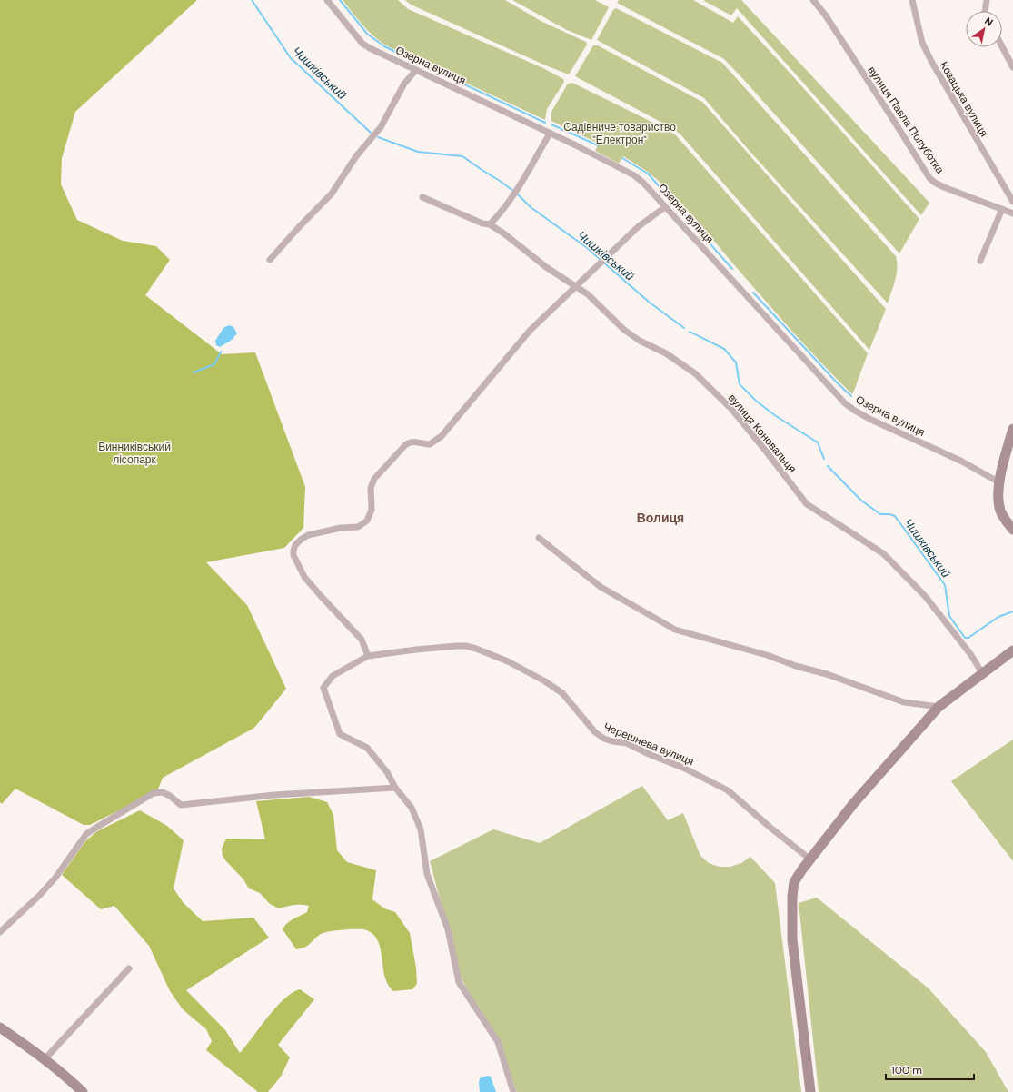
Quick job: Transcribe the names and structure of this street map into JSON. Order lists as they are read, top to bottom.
{
  "streets": {
    "street": [
      "Озерна вулиця",
      "Козацька вулиця",
      "вулиця Павла Полуботка",
      "вулиця Коновальця",
      "Черешнева вулиця"
    ]
  },
  "districts": ["Волиця"],
  "water": ["Чишківський"],
  "parks": ["Садівниче товариство \"Електрон\"", "Винниківський лісопарк"],
  "scale_bar": "100 m",
  "north": "top right"
}
